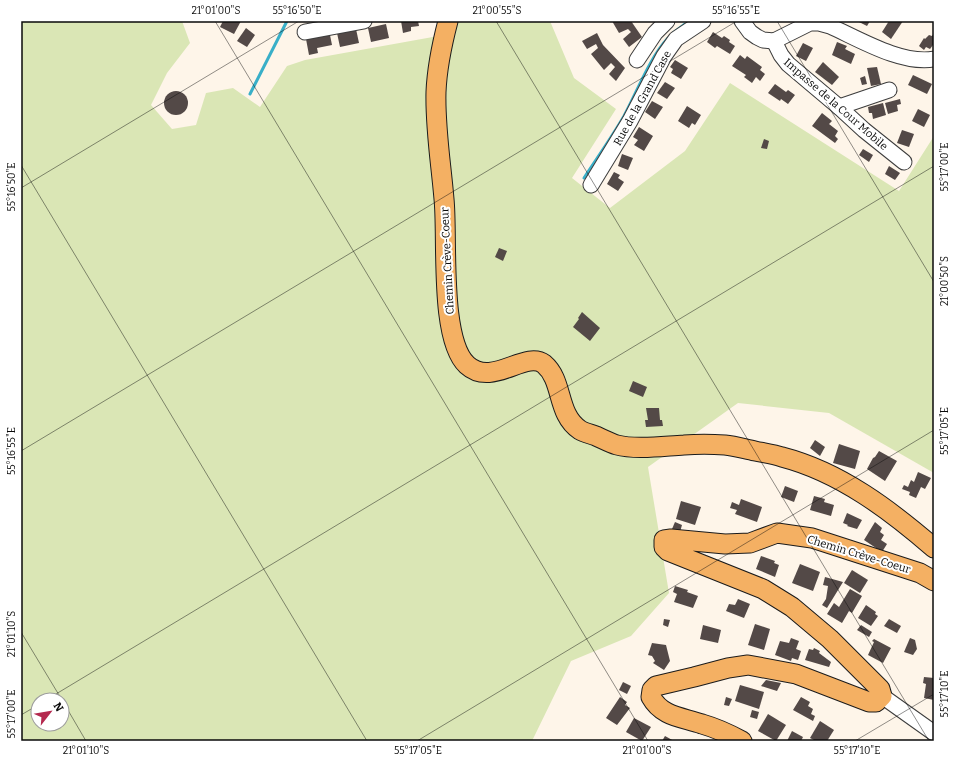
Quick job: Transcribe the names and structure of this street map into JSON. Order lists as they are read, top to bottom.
{
  "streets": {
    "main road": ["Chemin Crève-Coeur"],
    "street": ["Rue de la Grand Case", "Impasse de la Cour Mobile"]
  },
  "north": "top right",
  "coordinates": [
    "21°01'00\"S",
    "55°16'50\"E",
    "21°00'55\"S",
    "55°16'55\"E",
    "55°17'00\"E",
    "21°00'50\"S",
    "55°17'05\"E",
    "21°01'10\"S",
    "55°17'10\"E"
  ]
}
